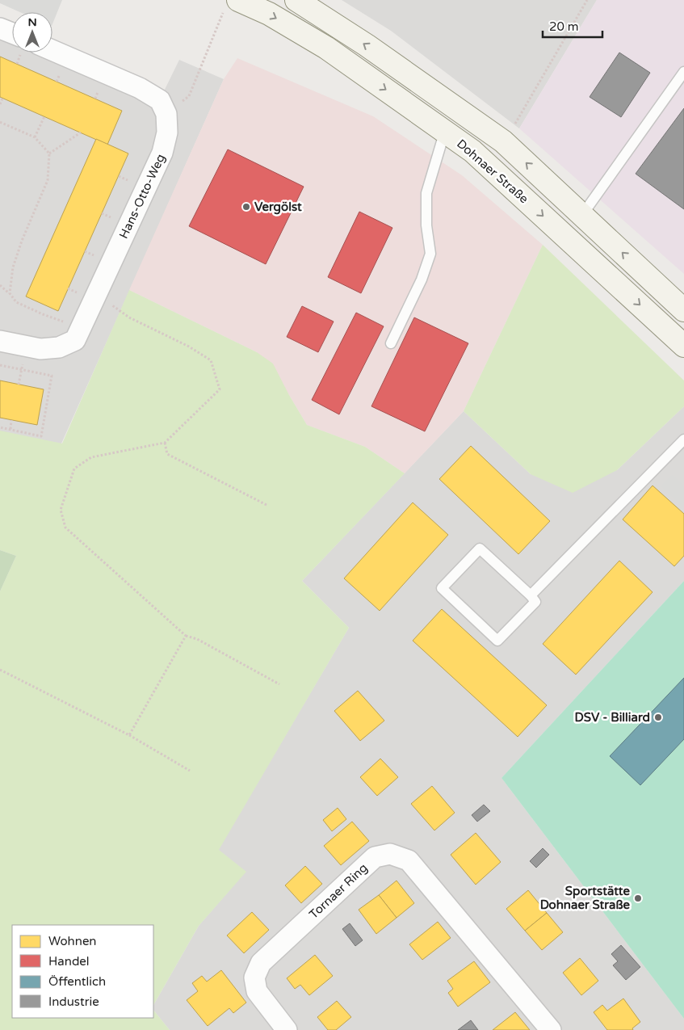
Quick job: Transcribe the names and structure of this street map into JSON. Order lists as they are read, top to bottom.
{
  "streets": {
    "main road": ["Dohnaer Straße"],
    "street": ["Hans-Otto-Weg", "Tornaer Ring"]
  },
  "places": ["Vergölst", "DSV - Billiard", "Sportstätte Dohnaer Straße"],
  "legend": [
    "Wohnen",
    "Handel",
    "Öffentlich",
    "Industrie"
  ],
  "scale_bar": "20 m",
  "north": "top"
}
